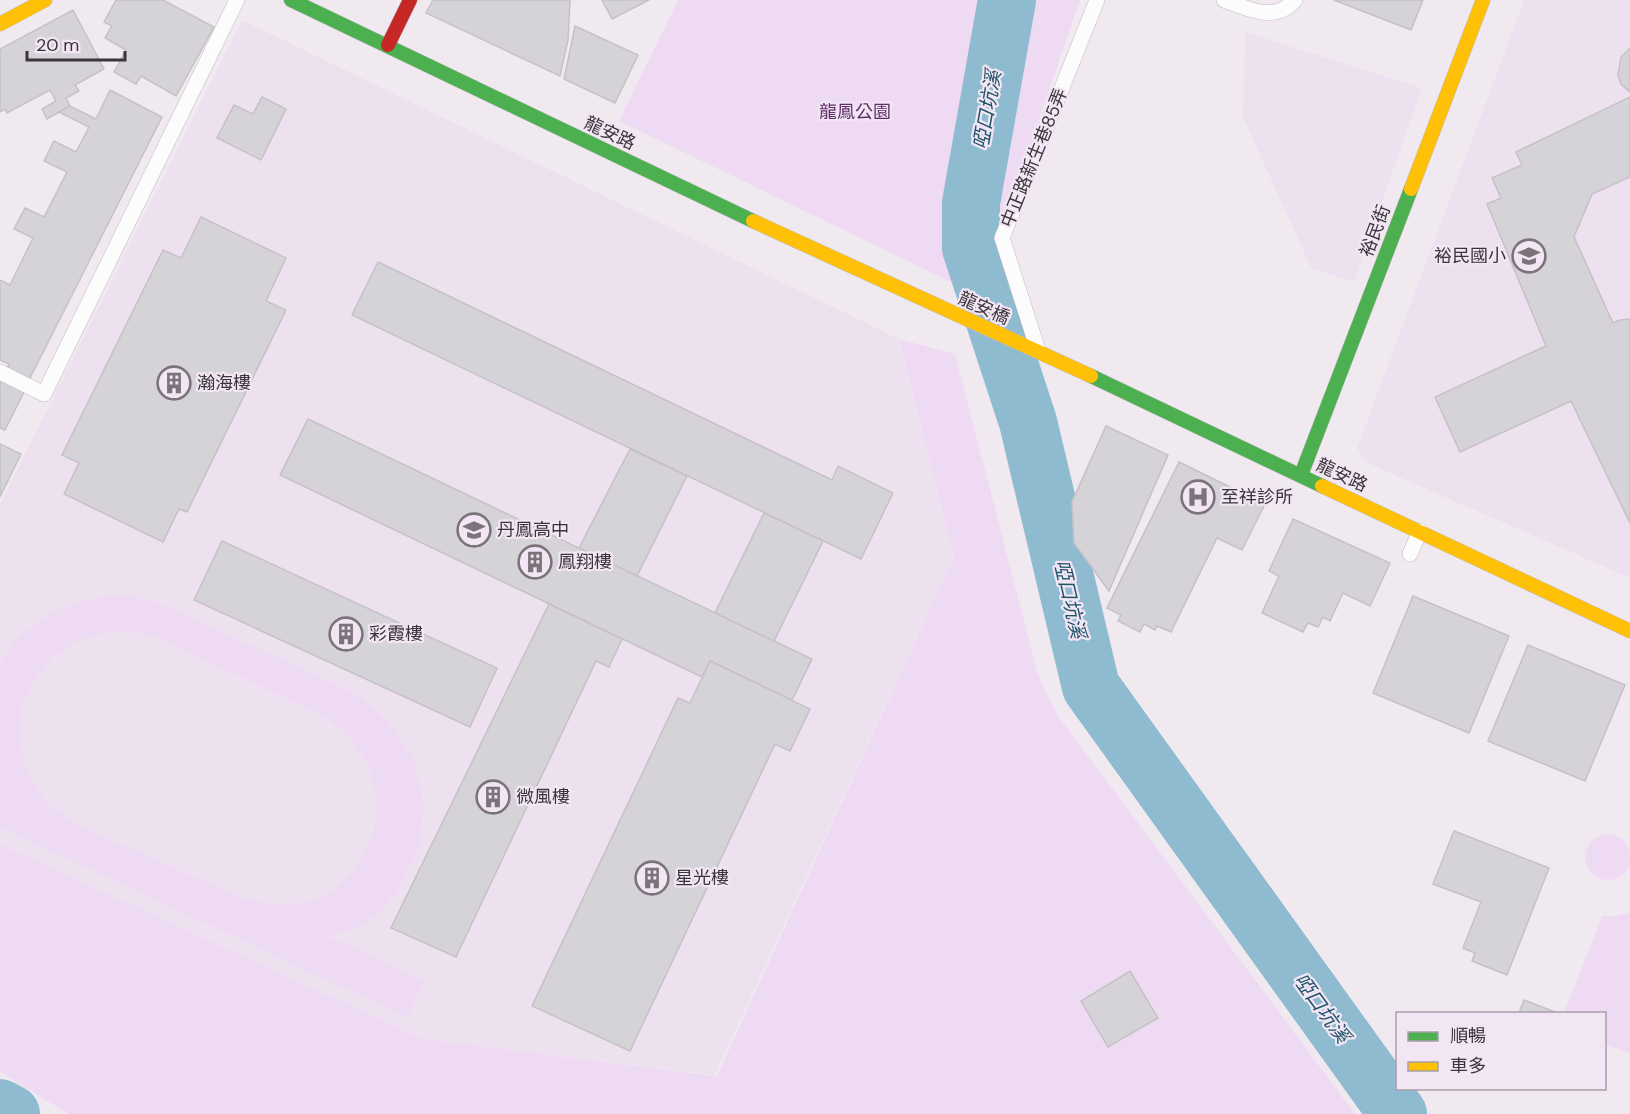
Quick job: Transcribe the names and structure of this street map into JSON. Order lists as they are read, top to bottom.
{
  "streets": {
    "street": ["龍安路", "裕民街", "龍安橋"],
    "lane": ["中正路新生巷85弄"]
  },
  "crossings": [
    ["龍安路", "中正路新生巷85弄"],
    ["龍安路", "裕民街"],
    ["龍安路", "龍安橋"],
    ["中正路新生巷85弄", "龍安橋"]
  ],
  "water": ["啞口坑溪"],
  "parks": ["龍鳳公園"],
  "places": {
    "school or university": ["裕民國小", "丹鳳高中"],
    "building": [
      "瀚海樓",
      "鳳翔樓",
      "彩霞樓",
      "微風樓",
      "星光樓"
    ],
    "hospital": ["至祥診所"]
  },
  "legend": ["順暢", "車多"],
  "scale_bar": "20 m"
}
